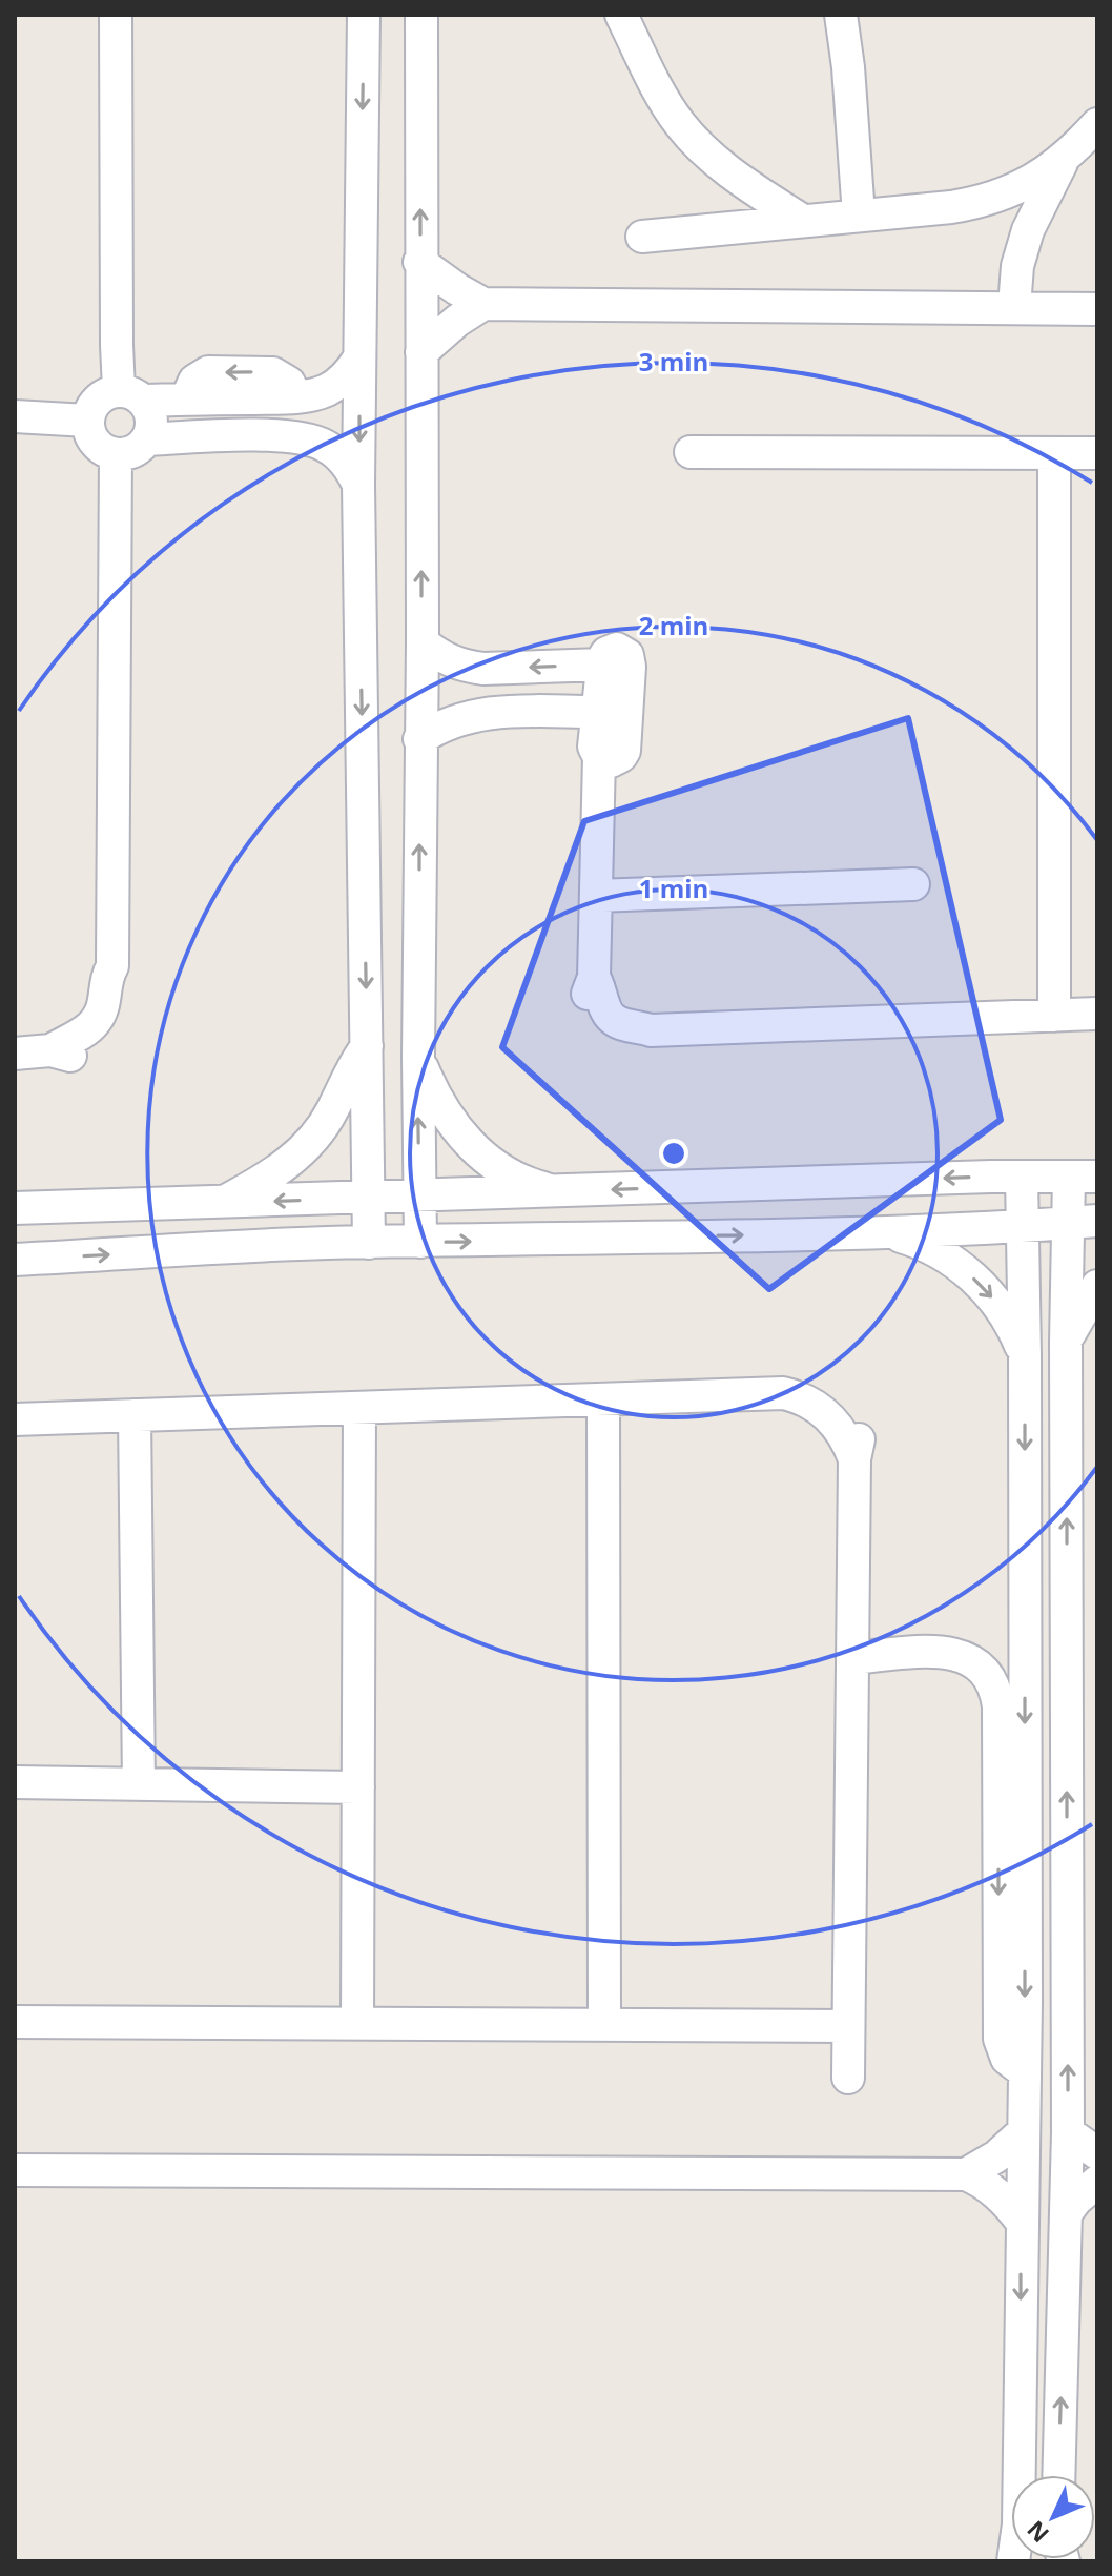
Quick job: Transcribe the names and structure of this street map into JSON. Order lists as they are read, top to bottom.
{
  "north": "bottom left",
  "rings": ["3 min", "2 min", "1 min"]
}
